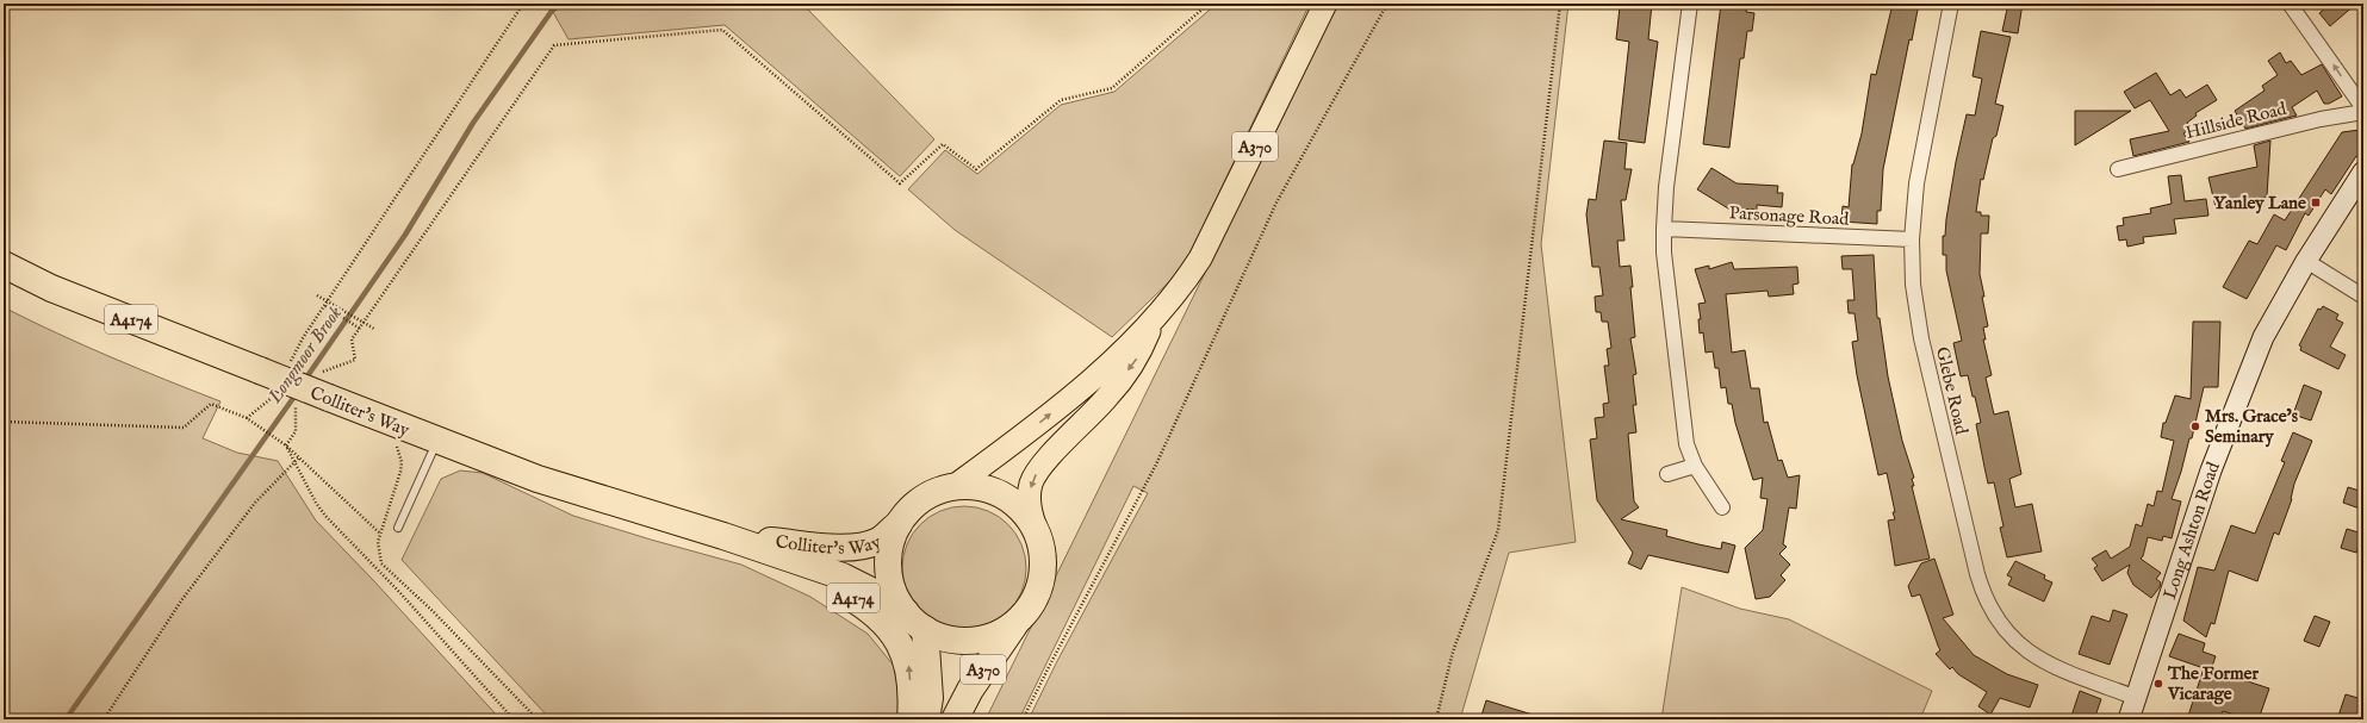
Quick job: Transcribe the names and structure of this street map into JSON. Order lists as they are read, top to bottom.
{
  "streets": {
    "highway": ["A370", "A4174", "Colliter's Way"],
    "street": [
      "Hillside Road",
      "Parsonage Road",
      "Glebe Road",
      "Long Ashton Road"
    ]
  },
  "crossings": [
    ["A370", "Colliter's Way"],
    ["Parsonage Road", "Glebe Road"],
    ["A4174", "Colliter's Way"],
    ["Glebe Road", "Long Ashton Road"]
  ],
  "water": ["Longmoor Brook"],
  "places": {
    "transit": ["Yanley Lane"],
    "other": ["Mrs. Grace’s Seminary", "The Former Vicarage"]
  }
}
